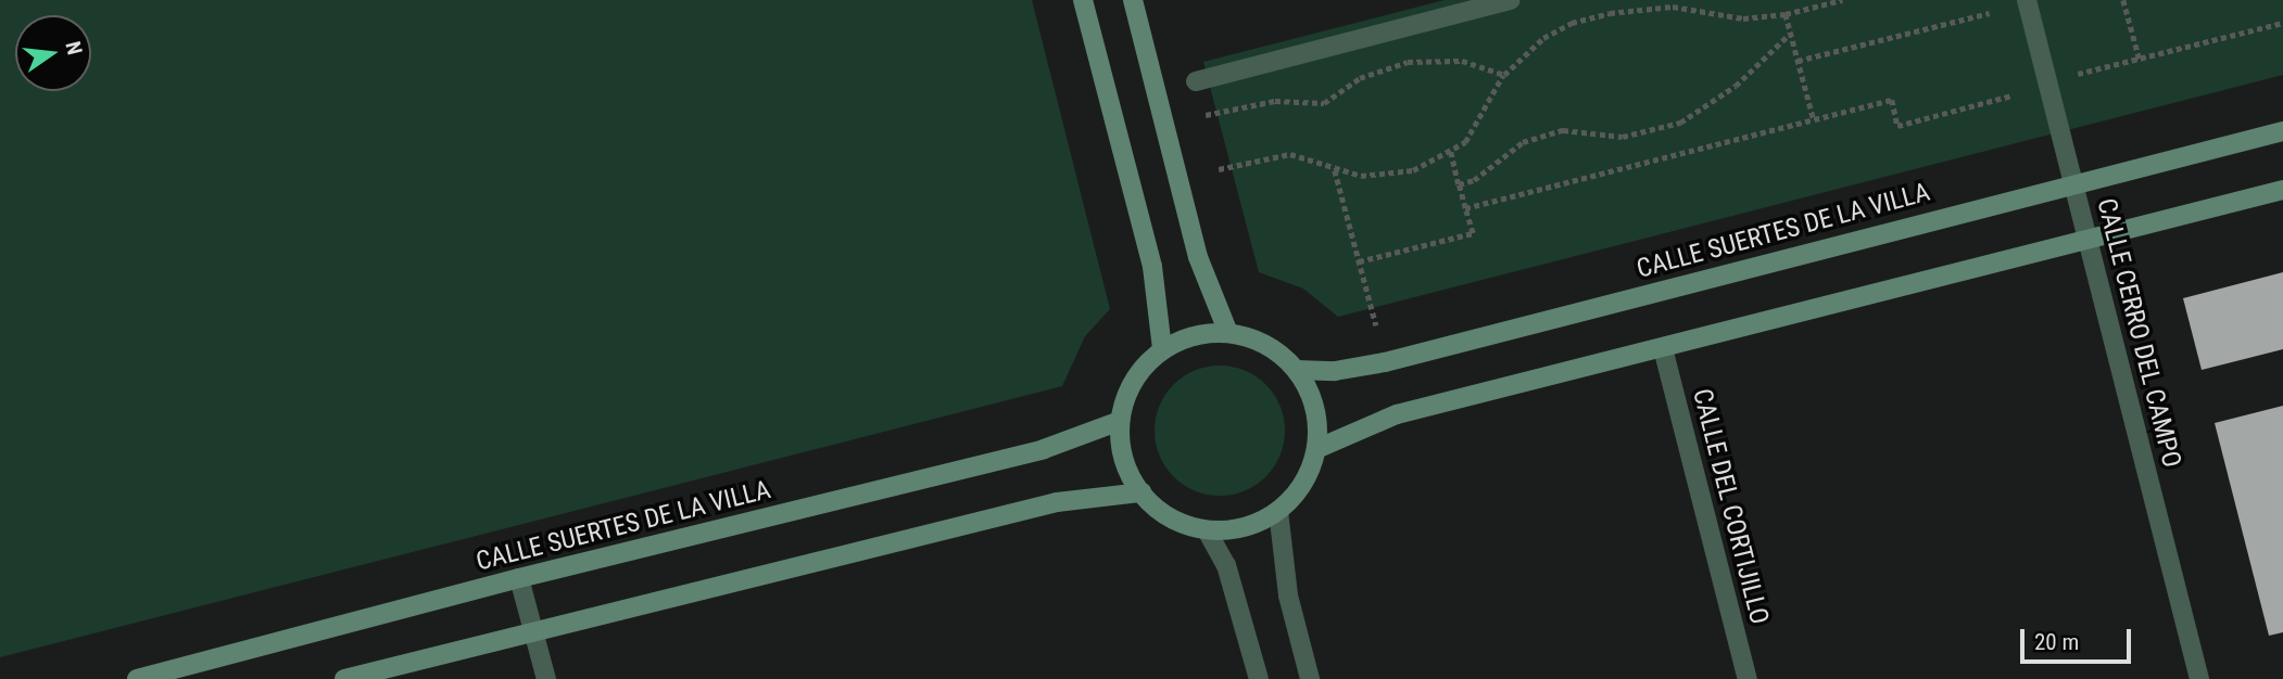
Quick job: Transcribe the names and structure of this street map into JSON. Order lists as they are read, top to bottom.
{
  "streets": {
    "main road": ["CALLE SUERTES DE LA VILLA"],
    "street": ["CALLE CERRO DEL CAMPO", "CALLE DEL CORTIJILLO"]
  },
  "crossings": [
    ["CALLE SUERTES DE LA VILLA", "CALLE CERRO DEL CAMPO"]
  ],
  "scale_bar": "20 m",
  "north": "right"
}
